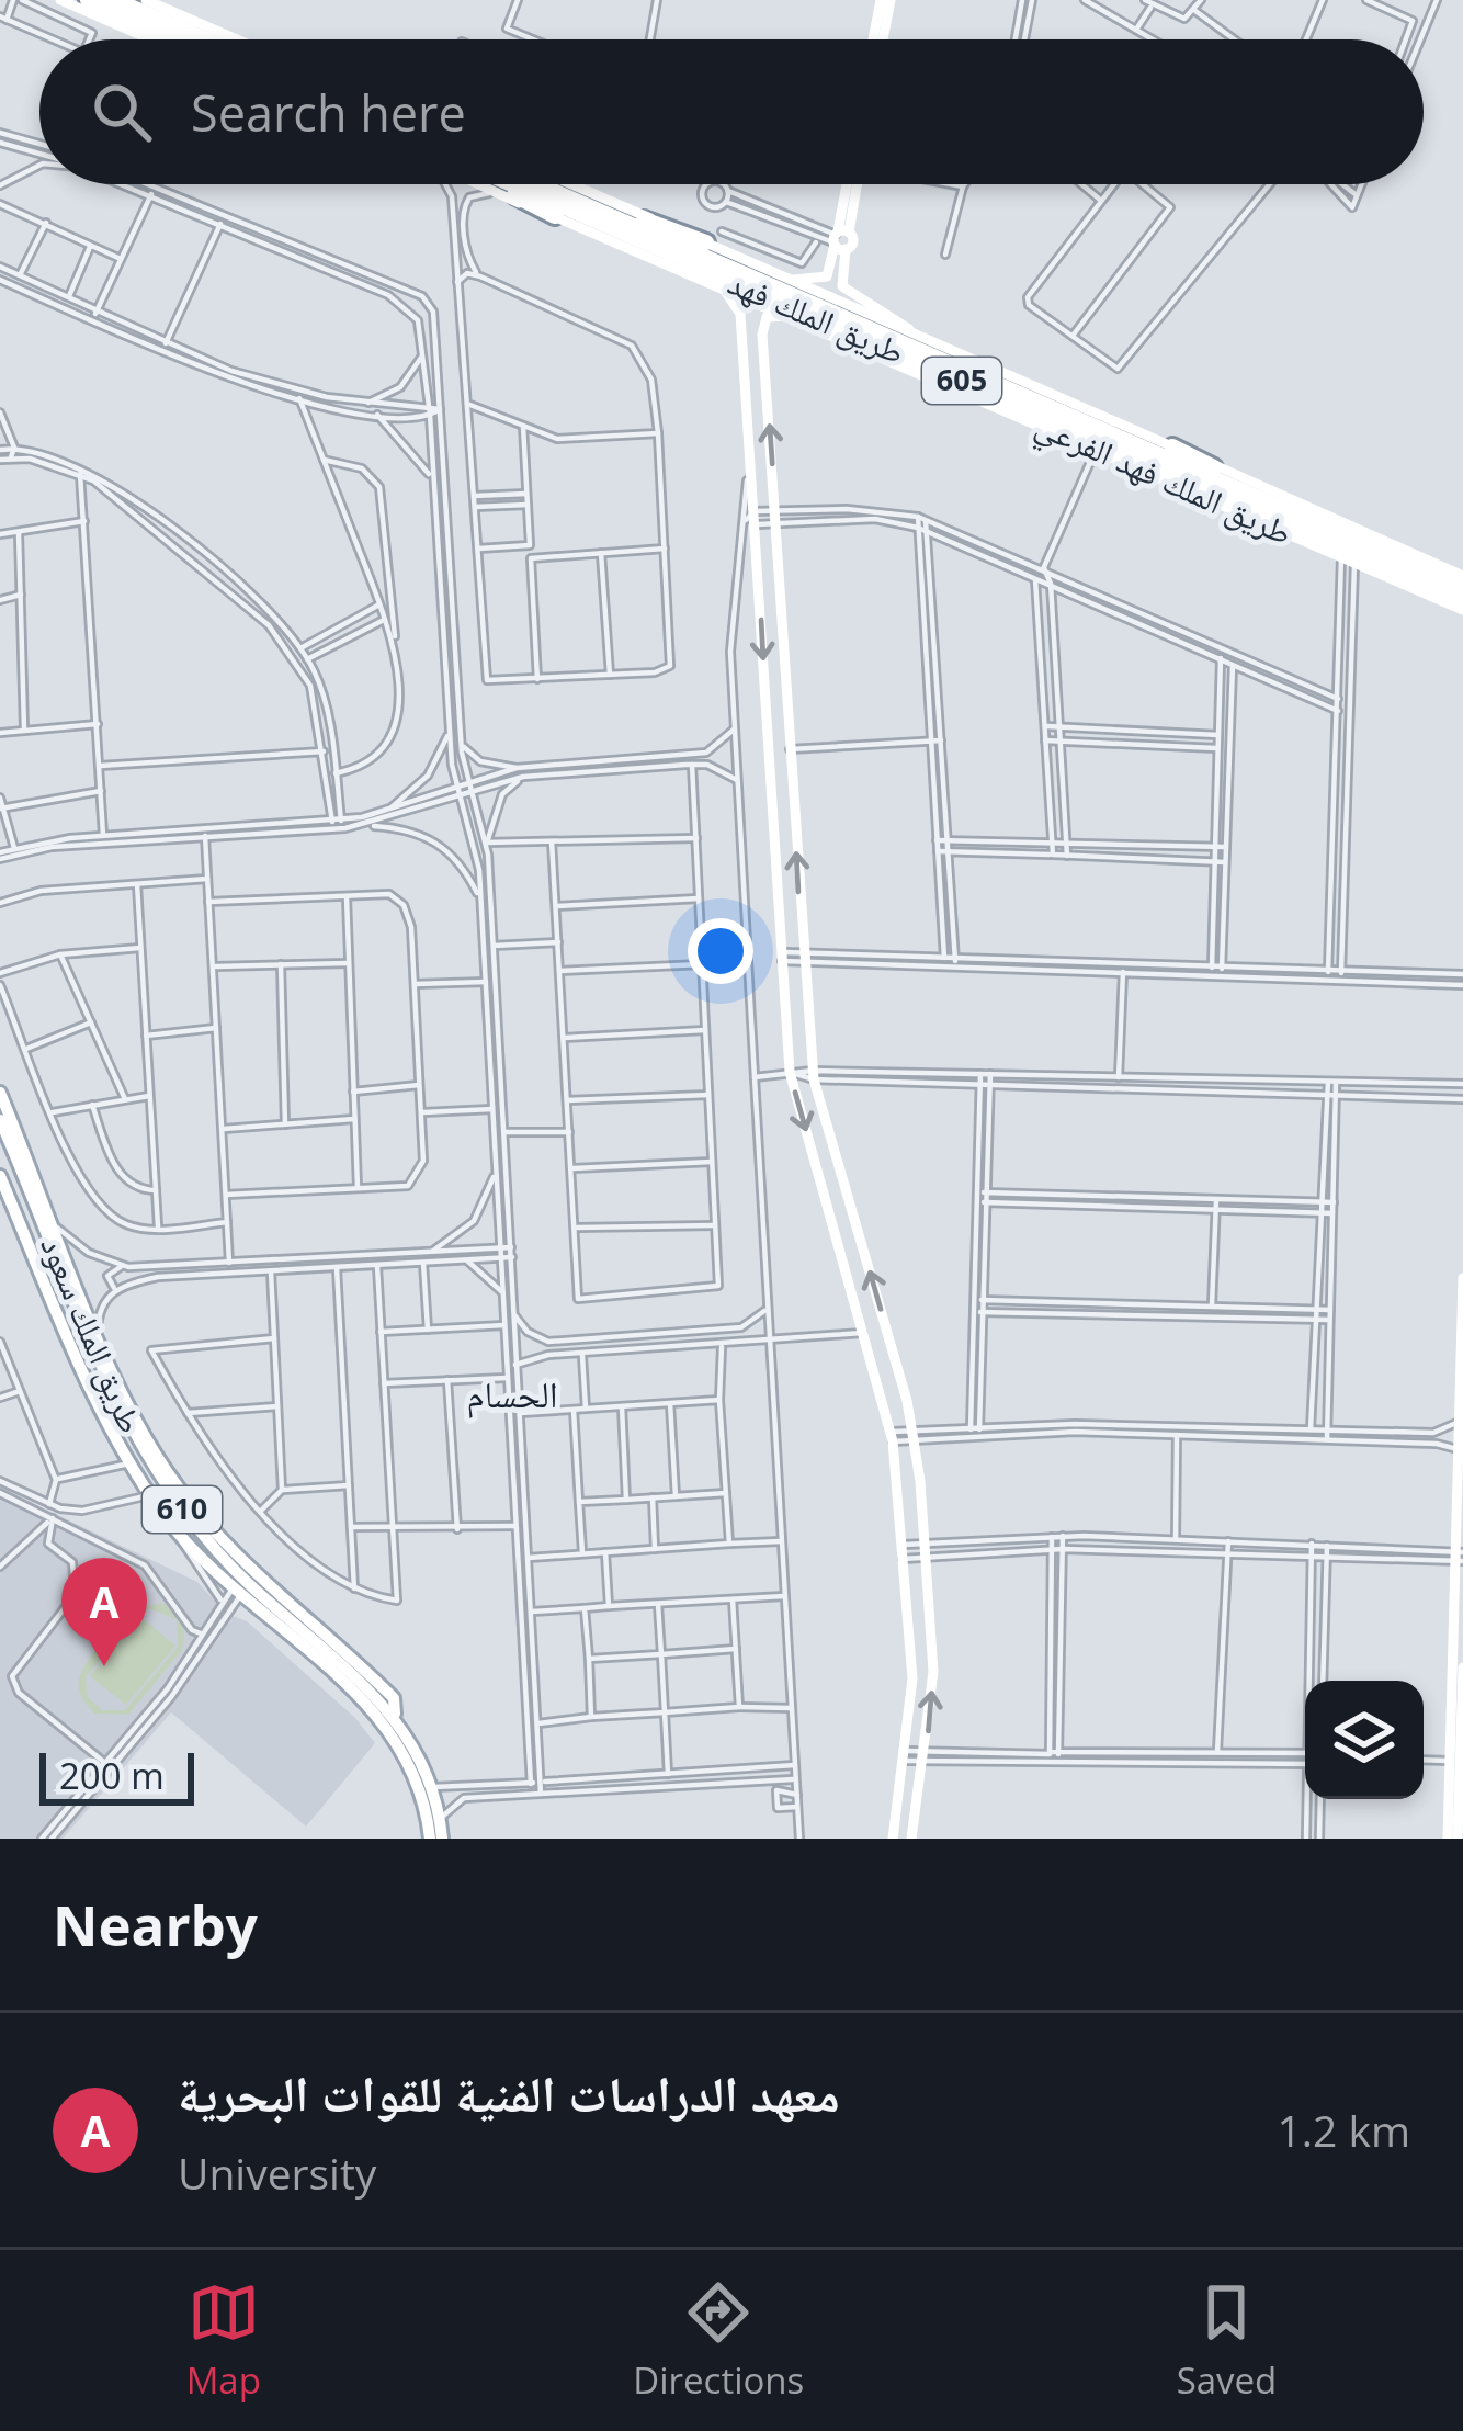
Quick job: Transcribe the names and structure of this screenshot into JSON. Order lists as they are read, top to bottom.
{
  "streets": {
    "highway": ["طريق الملك فهد", "605"],
    "main road": ["طريق الملك فهد الفرعي", "طريق الملك سعود", "610"]
  },
  "crossings": [
    ["طريق الملك فهد", "طريق الملك فهد الفرعي"]
  ],
  "districts": ["الحسام"],
  "scale_bar": "200 m",
  "page": {
    "search": "Search here",
    "pins": "A",
    "scale": "200 m",
    "heading": "Nearby",
    "list": [
      {
        "mark": "A",
        "name": "معهد الدراسات الفنية للقوات البحرية",
        "note": "University",
        "value": "1.2 km"
      }
    ],
    "nav": ["Map", "Directions", "Saved"]
  }
}
